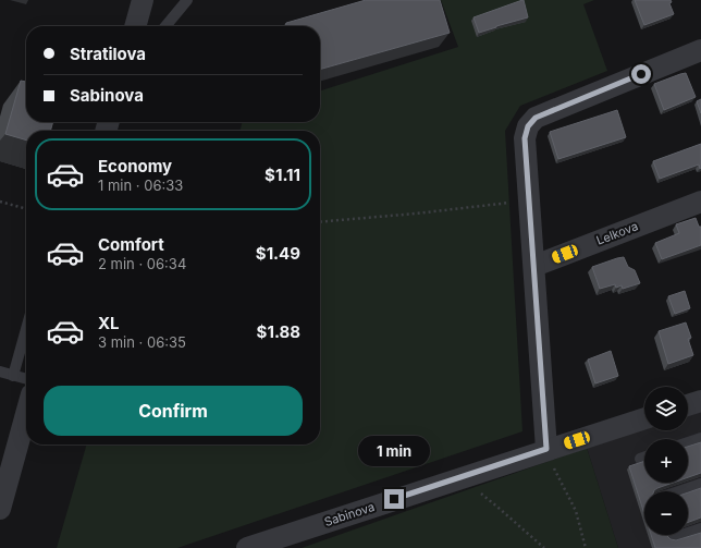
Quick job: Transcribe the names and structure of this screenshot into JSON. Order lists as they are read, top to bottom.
{
  "streets": {
    "street": ["Lelkova", "Sabinova"]
  },
  "page": {
    "banner": ["Stratilova", "Sabinova"],
    "list": [
      {
        "name": "Economy",
        "note": "1 min · 06:33",
        "value": "$1.11"
      },
      {
        "name": "Comfort",
        "note": "2 min · 06:34",
        "value": "$1.49"
      },
      {
        "name": "XL",
        "note": "3 min · 06:35",
        "value": "$1.88"
      }
    ],
    "buttons": "Confirm",
    "map_buttons": ["+", "−"],
    "bubble": "1 min"
  }
}
